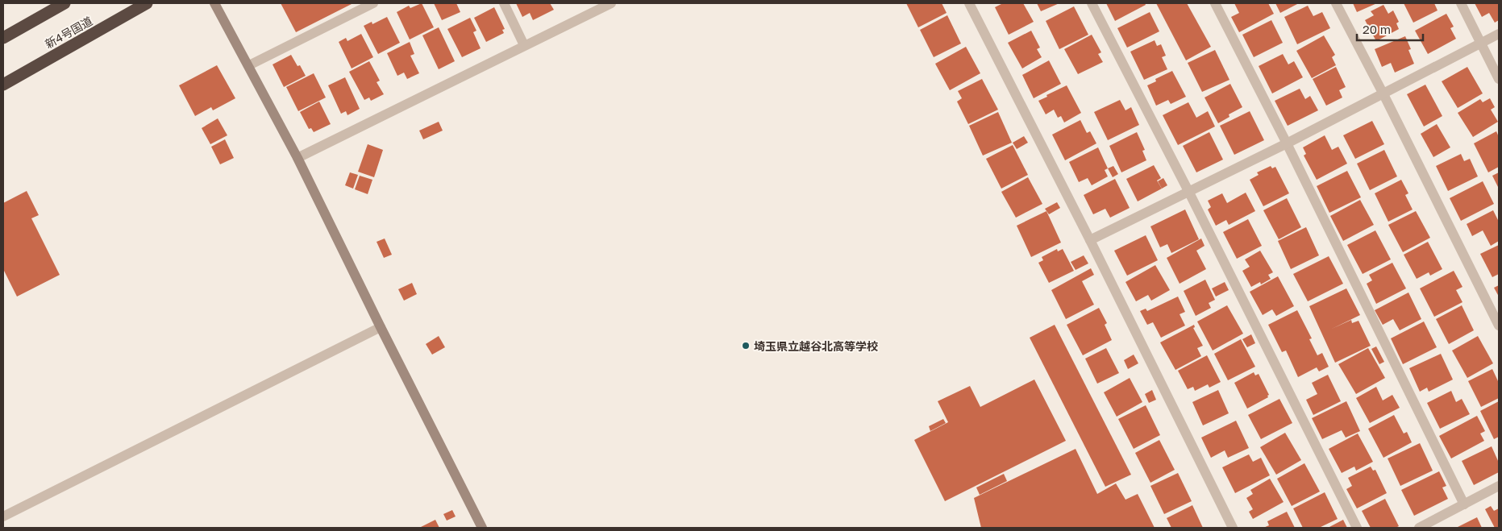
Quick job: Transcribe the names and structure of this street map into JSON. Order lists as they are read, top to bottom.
{
  "streets": {
    "highway": ["新4号国道"]
  },
  "places": ["埼玉県立越谷北高等学校"],
  "scale_bar": "20 m"
}
